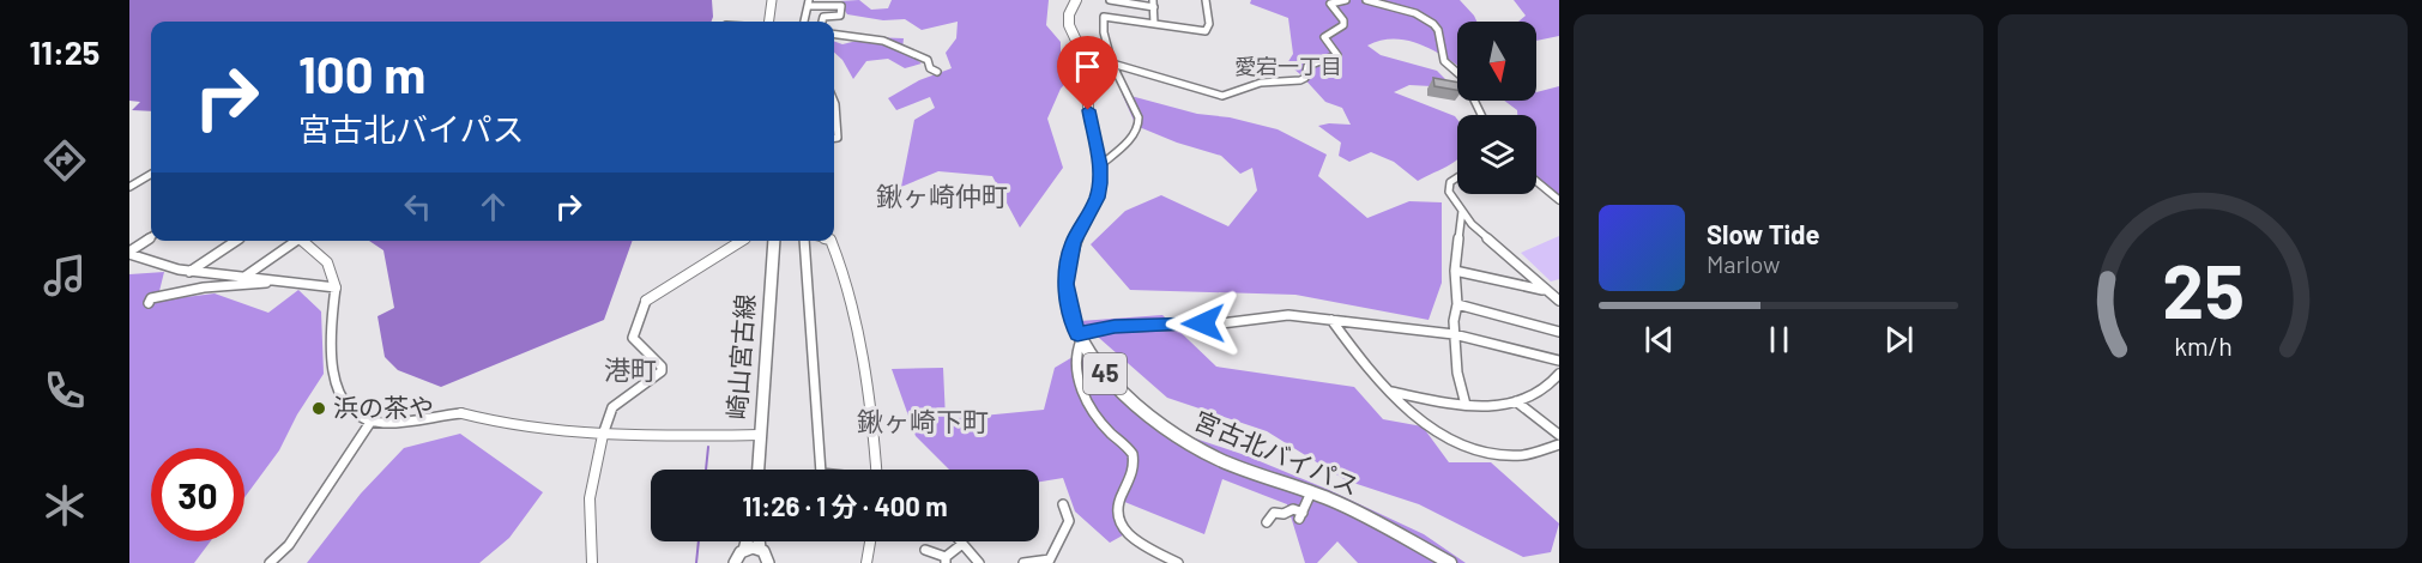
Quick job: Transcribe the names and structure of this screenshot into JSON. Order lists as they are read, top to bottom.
{
  "streets": {
    "highway": ["45", "宮古北バイパス"],
    "main road": ["崎山宮古線"]
  },
  "districts": [
    "愛宕一丁目",
    "鍬ヶ崎仲町",
    "港町",
    "鍬ヶ崎下町"
  ],
  "places": ["浜の茶や"],
  "north": "bottom",
  "page": {
    "tabs": "11:25",
    "turn": ["100 m", "宮古北バイパス"],
    "song": ["Slow Tide", "Marlow"],
    "limit": "30",
    "trip": "11:26 · 1 分 · 400 m",
    "gauge": ["25", "km/h"]
  }
}
